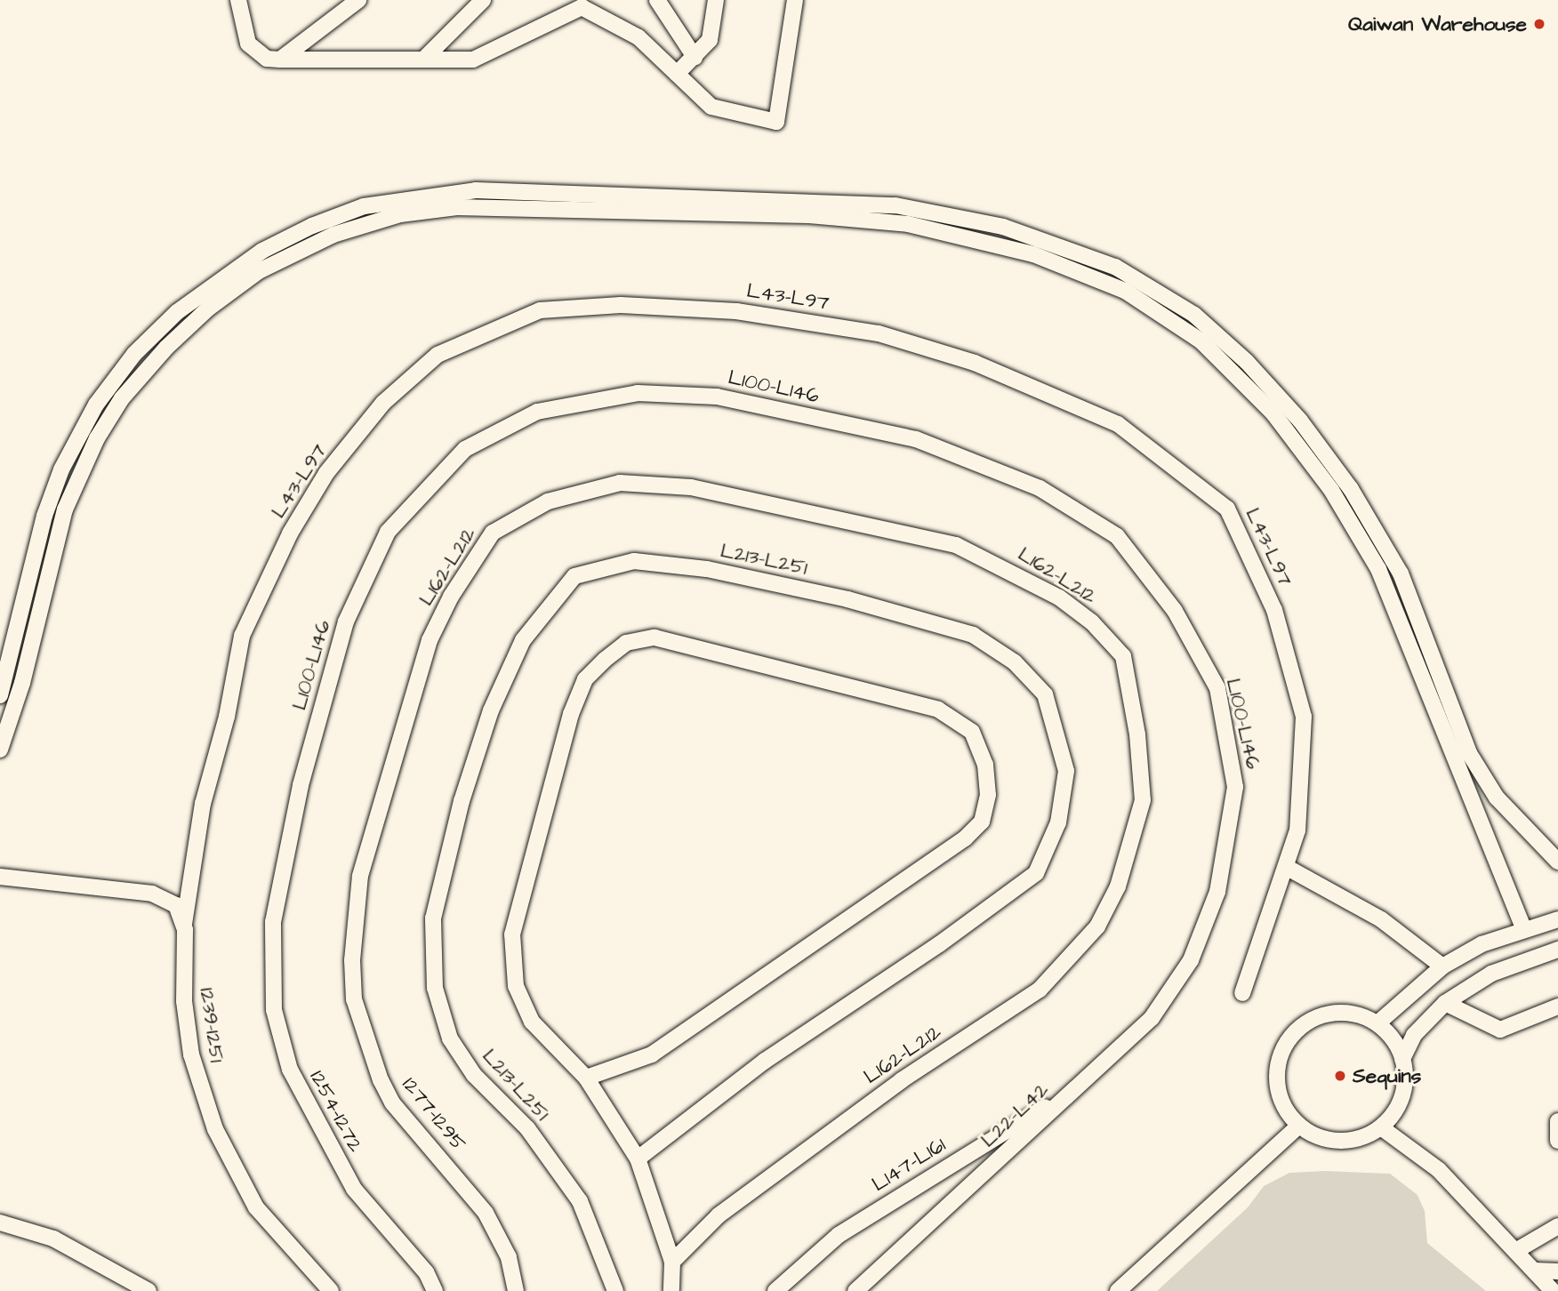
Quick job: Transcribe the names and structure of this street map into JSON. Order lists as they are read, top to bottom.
{
  "streets": {
    "street": [
      "L43-L97",
      "L100-L146",
      "L213-L251",
      "L162-L212",
      "I239-I251",
      "I254-I272",
      "I277-I295",
      "L22-L42",
      "L147-L161"
    ]
  },
  "crossings": [
    ["L43-L97", "I239-I251"],
    ["L100-L146", "I254-I272"],
    ["L100-L146", "L22-L42"],
    ["L162-L212", "I277-I295"],
    ["L22-L42", "L147-L161"]
  ],
  "places": ["Qaiwan Warehouse", "Sequins"]
}
